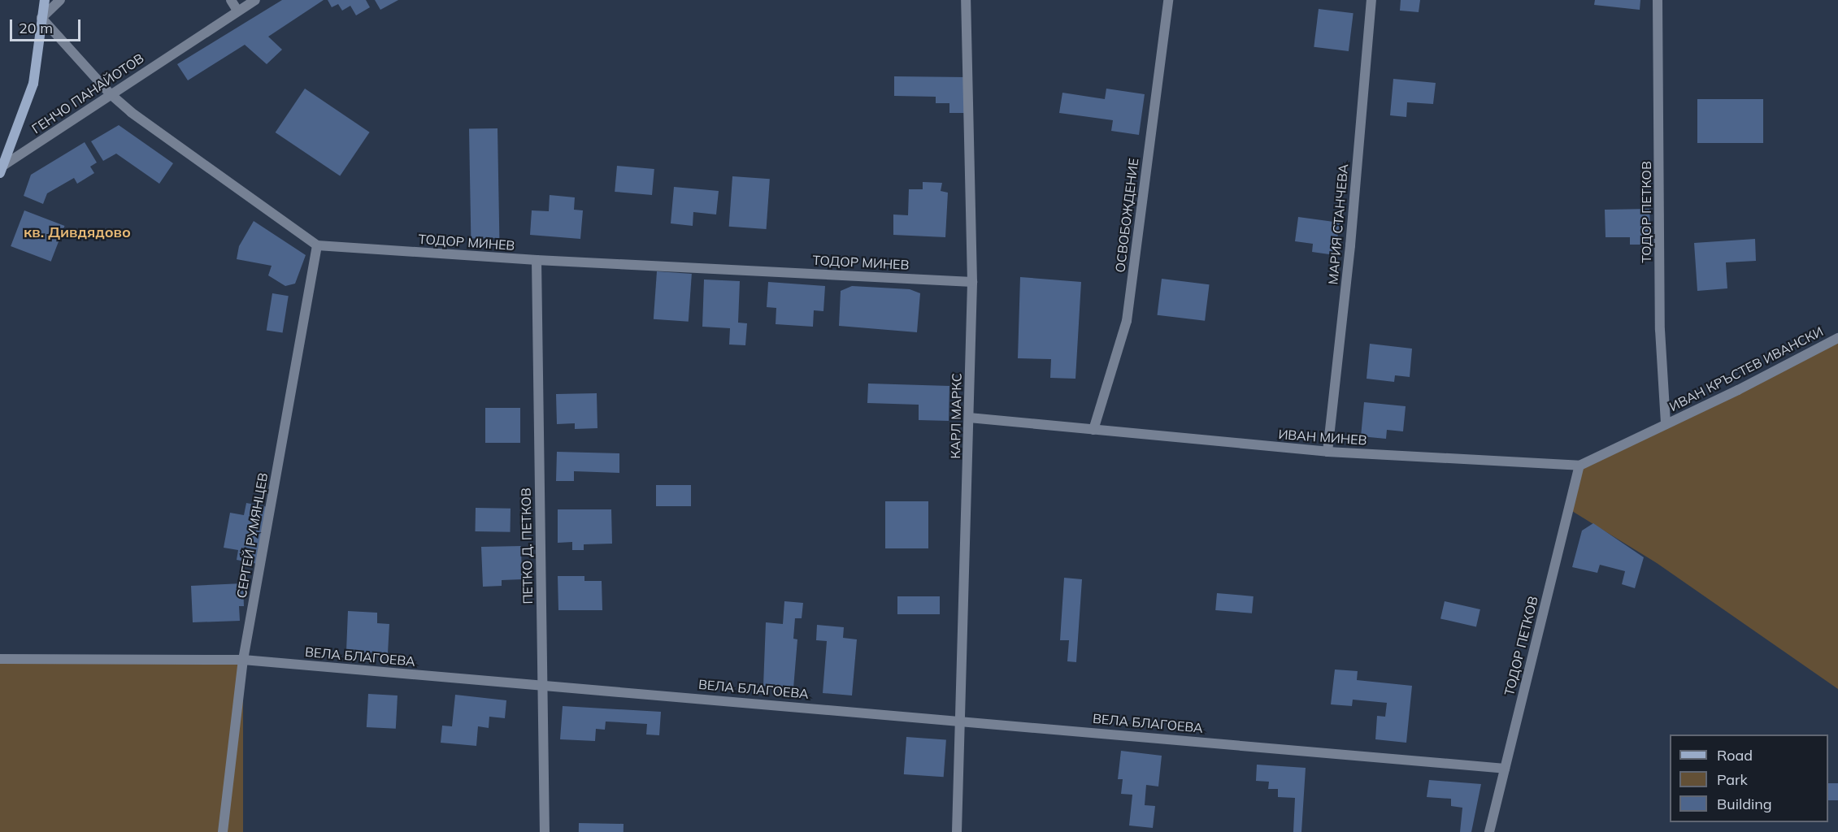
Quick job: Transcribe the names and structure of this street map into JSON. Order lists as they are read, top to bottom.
{
  "streets": {
    "street": [
      "ГЕНЧО ПАНАЙОТОВ",
      "ТОДОР ПЕТКОВ",
      "ОСВОБОЖДЕНИЕ",
      "МАРИЯ СТАНЧЕВА",
      "ТОДОР МИНЕВ",
      "ИВАН КРЪСТЕВ ИВАНСКИ",
      "КАРЛ МАРКС",
      "ИВАН МИНЕВ",
      "СЕРГЕЙ РУМЯНЦЕВ",
      "ПЕТКО Д. ПЕТКОВ",
      "ВЕЛА БЛАГОЕВА"
    ]
  },
  "crossings": [
    ["ТОДОР ПЕТКОВ", "ИВАН КРЪСТЕВ ИВАНСКИ"],
    ["ТОДОР ПЕТКОВ", "ИВАН МИНЕВ"],
    ["ТОДОР ПЕТКОВ", "ВЕЛА БЛАГОЕВА"],
    ["ОСВОБОЖДЕНИЕ", "ИВАН МИНЕВ"],
    ["МАРИЯ СТАНЧЕВА", "ИВАН МИНЕВ"],
    ["ТОДОР МИНЕВ", "КАРЛ МАРКС"],
    ["ТОДОР МИНЕВ", "СЕРГЕЙ РУМЯНЦЕВ"],
    ["ТОДОР МИНЕВ", "ПЕТКО Д. ПЕТКОВ"],
    ["ИВАН КРЪСТЕВ ИВАНСКИ", "ИВАН МИНЕВ"],
    ["КАРЛ МАРКС", "ИВАН МИНЕВ"],
    ["КАРЛ МАРКС", "ВЕЛА БЛАГОЕВА"],
    ["СЕРГЕЙ РУМЯНЦЕВ", "ВЕЛА БЛАГОЕВА"],
    ["ПЕТКО Д. ПЕТКОВ", "ВЕЛА БЛАГОЕВА"]
  ],
  "districts": ["кв. Дивдядово"],
  "legend": ["Road", "Park", "Building"],
  "scale_bar": "20 m"
}
